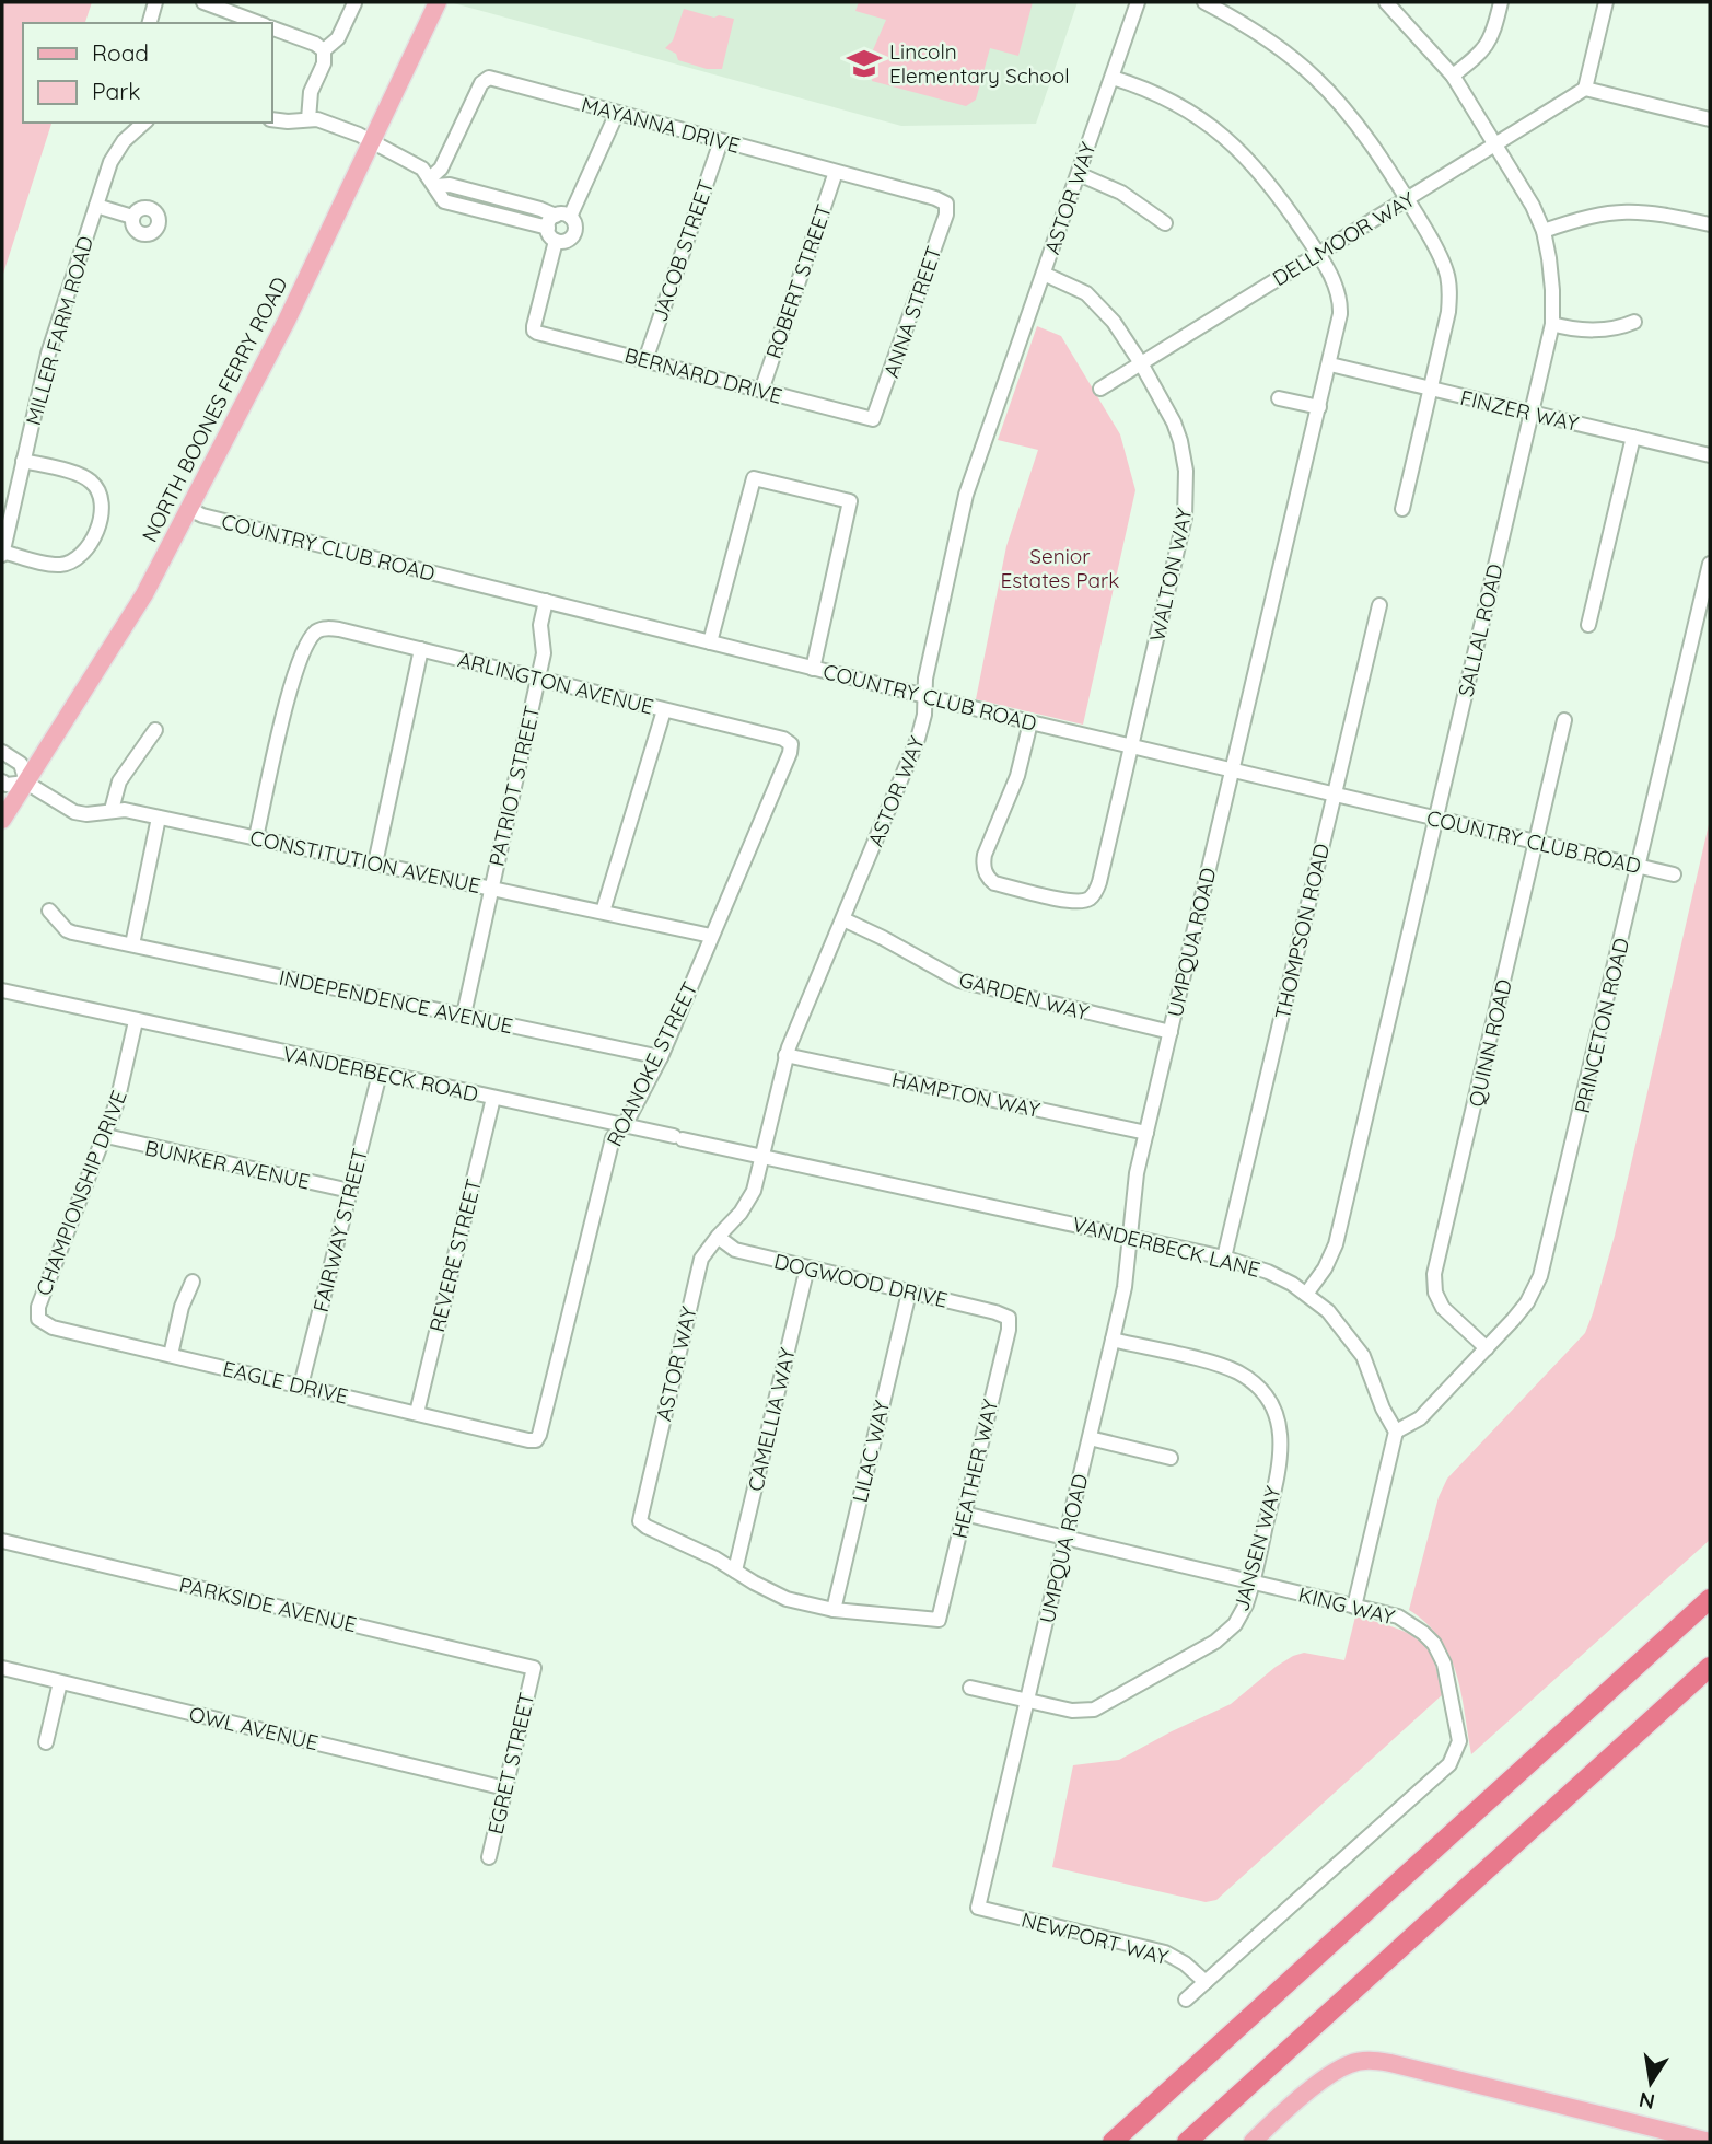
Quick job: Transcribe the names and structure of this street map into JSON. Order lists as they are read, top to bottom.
{
  "streets": {
    "main road": ["NORTH BOONES FERRY ROAD"],
    "street": [
      "MAYANNA DRIVE",
      "ASTOR WAY",
      "DELLMOOR WAY",
      "JACOB STREET",
      "ROBERT STREET",
      "ANNA STREET",
      "MILLER FARM ROAD",
      "BERNARD DRIVE",
      "FINZER WAY",
      "COUNTRY CLUB ROAD",
      "WALTON WAY",
      "SALLAL ROAD",
      "ARLINGTON AVENUE",
      "PATRIOT STREET",
      "CONSTITUTION AVENUE",
      "THOMPSON ROAD",
      "UMPQUA ROAD",
      "GARDEN WAY",
      "INDEPENDENCE AVENUE",
      "PRINCETON ROAD",
      "QUINN ROAD",
      "ROANOKE STREET",
      "VANDERBECK ROAD",
      "HAMPTON WAY",
      "BUNKER AVENUE",
      "CHAMPIONSHIP DRIVE",
      "FAIRWAY STREET",
      "VANDERBECK LANE",
      "REVERE STREET",
      "DOGWOOD DRIVE",
      "EAGLE DRIVE",
      "CAMELLIA WAY",
      "LILAC WAY",
      "HEATHER WAY",
      "JANSEN WAY",
      "PARKSIDE AVENUE",
      "KING WAY",
      "OWL AVENUE",
      "EGRET STREET",
      "NEWPORT WAY"
    ]
  },
  "crossings": [
    ["MAYANNA DRIVE", "JACOB STREET"],
    ["MAYANNA DRIVE", "ROBERT STREET"],
    ["MAYANNA DRIVE", "ANNA STREET"],
    ["ASTOR WAY", "COUNTRY CLUB ROAD"],
    ["ASTOR WAY", "WALTON WAY"],
    ["ASTOR WAY", "UMPQUA ROAD"],
    ["ASTOR WAY", "GARDEN WAY"],
    ["ASTOR WAY", "HAMPTON WAY"],
    ["ASTOR WAY", "VANDERBECK LANE"],
    ["ASTOR WAY", "DOGWOOD DRIVE"],
    ["ASTOR WAY", "CAMELLIA WAY"],
    ["DELLMOOR WAY", "WALTON WAY"],
    ["DELLMOOR WAY", "SALLAL ROAD"],
    ["DELLMOOR WAY", "UMPQUA ROAD"],
    ["JACOB STREET", "BERNARD DRIVE"],
    ["ROBERT STREET", "BERNARD DRIVE"],
    ["ANNA STREET", "BERNARD DRIVE"],
    ["NORTH BOONES FERRY ROAD", "COUNTRY CLUB ROAD"],
    ["NORTH BOONES FERRY ROAD", "CONSTITUTION AVENUE"],
    ["FINZER WAY", "SALLAL ROAD"],
    ["FINZER WAY", "UMPQUA ROAD"],
    ["COUNTRY CLUB ROAD", "WALTON WAY"],
    ["COUNTRY CLUB ROAD", "SALLAL ROAD"],
    ["COUNTRY CLUB ROAD", "PATRIOT STREET"],
    ["COUNTRY CLUB ROAD", "THOMPSON ROAD"],
    ["COUNTRY CLUB ROAD", "UMPQUA ROAD"],
    ["COUNTRY CLUB ROAD", "PRINCETON ROAD"],
    ["COUNTRY CLUB ROAD", "QUINN ROAD"],
    ["SALLAL ROAD", "VANDERBECK LANE"],
    ["ARLINGTON AVENUE", "PATRIOT STREET"],
    ["ARLINGTON AVENUE", "CONSTITUTION AVENUE"],
    ["ARLINGTON AVENUE", "ROANOKE STREET"],
    ["PATRIOT STREET", "CONSTITUTION AVENUE"],
    ["PATRIOT STREET", "INDEPENDENCE AVENUE"],
    ["CONSTITUTION AVENUE", "ROANOKE STREET"],
    ["THOMPSON ROAD", "VANDERBECK LANE"],
    ["UMPQUA ROAD", "GARDEN WAY"],
    ["UMPQUA ROAD", "HAMPTON WAY"],
    ["UMPQUA ROAD", "VANDERBECK LANE"],
    ["UMPQUA ROAD", "JANSEN WAY"],
    ["UMPQUA ROAD", "KING WAY"],
    ["UMPQUA ROAD", "NEWPORT WAY"],
    ["INDEPENDENCE AVENUE", "ROANOKE STREET"],
    ["PRINCETON ROAD", "QUINN ROAD"],
    ["PRINCETON ROAD", "VANDERBECK LANE"],
    ["ROANOKE STREET", "VANDERBECK ROAD"],
    ["ROANOKE STREET", "EAGLE DRIVE"],
    ["VANDERBECK ROAD", "CHAMPIONSHIP DRIVE"],
    ["VANDERBECK ROAD", "FAIRWAY STREET"],
    ["VANDERBECK ROAD", "VANDERBECK LANE"],
    ["VANDERBECK ROAD", "REVERE STREET"],
    ["BUNKER AVENUE", "CHAMPIONSHIP DRIVE"],
    ["BUNKER AVENUE", "FAIRWAY STREET"],
    ["CHAMPIONSHIP DRIVE", "EAGLE DRIVE"],
    ["FAIRWAY STREET", "EAGLE DRIVE"],
    ["REVERE STREET", "EAGLE DRIVE"],
    ["DOGWOOD DRIVE", "CAMELLIA WAY"],
    ["DOGWOOD DRIVE", "LILAC WAY"],
    ["DOGWOOD DRIVE", "HEATHER WAY"],
    ["LILAC WAY", "HEATHER WAY"],
    ["HEATHER WAY", "KING WAY"],
    ["JANSEN WAY", "KING WAY"],
    ["PARKSIDE AVENUE", "EGRET STREET"],
    ["KING WAY", "NEWPORT WAY"],
    ["OWL AVENUE", "EGRET STREET"]
  ],
  "parks": ["Senior Estates Park"],
  "places": {
    "school or university": ["Lincoln Elementary School"]
  },
  "legend": ["Road", "Park"],
  "north": "bottom"
}
